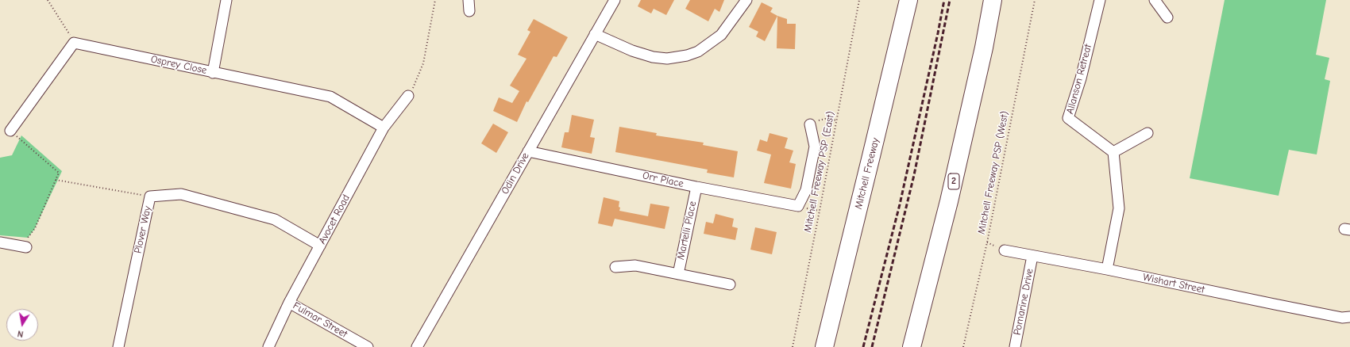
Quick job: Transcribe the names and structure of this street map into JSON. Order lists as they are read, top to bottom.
{
  "streets": {
    "highway": ["Mitchell Freeway", "2"],
    "street": [
      "Osprey Close",
      "Allanson Retreat",
      "Odin Drive",
      "Orr Place",
      "Avocet Road",
      "Plover Way",
      "Martelli Place",
      "Wishart Street",
      "Pomarine Drive",
      "Fulmar Street"
    ],
    "path": ["Mitchell Freeway PSP (East)", "Mitchell Freeway PSP (West)"]
  },
  "crossings": [
    ["Osprey Close", "Avocet Road"],
    ["Odin Drive", "Orr Place"],
    ["Orr Place", "Martelli Place"],
    ["Avocet Road", "Plover Way"],
    ["Avocet Road", "Fulmar Street"],
    ["Wishart Street", "Pomarine Drive"]
  ],
  "north": "bottom"
}
